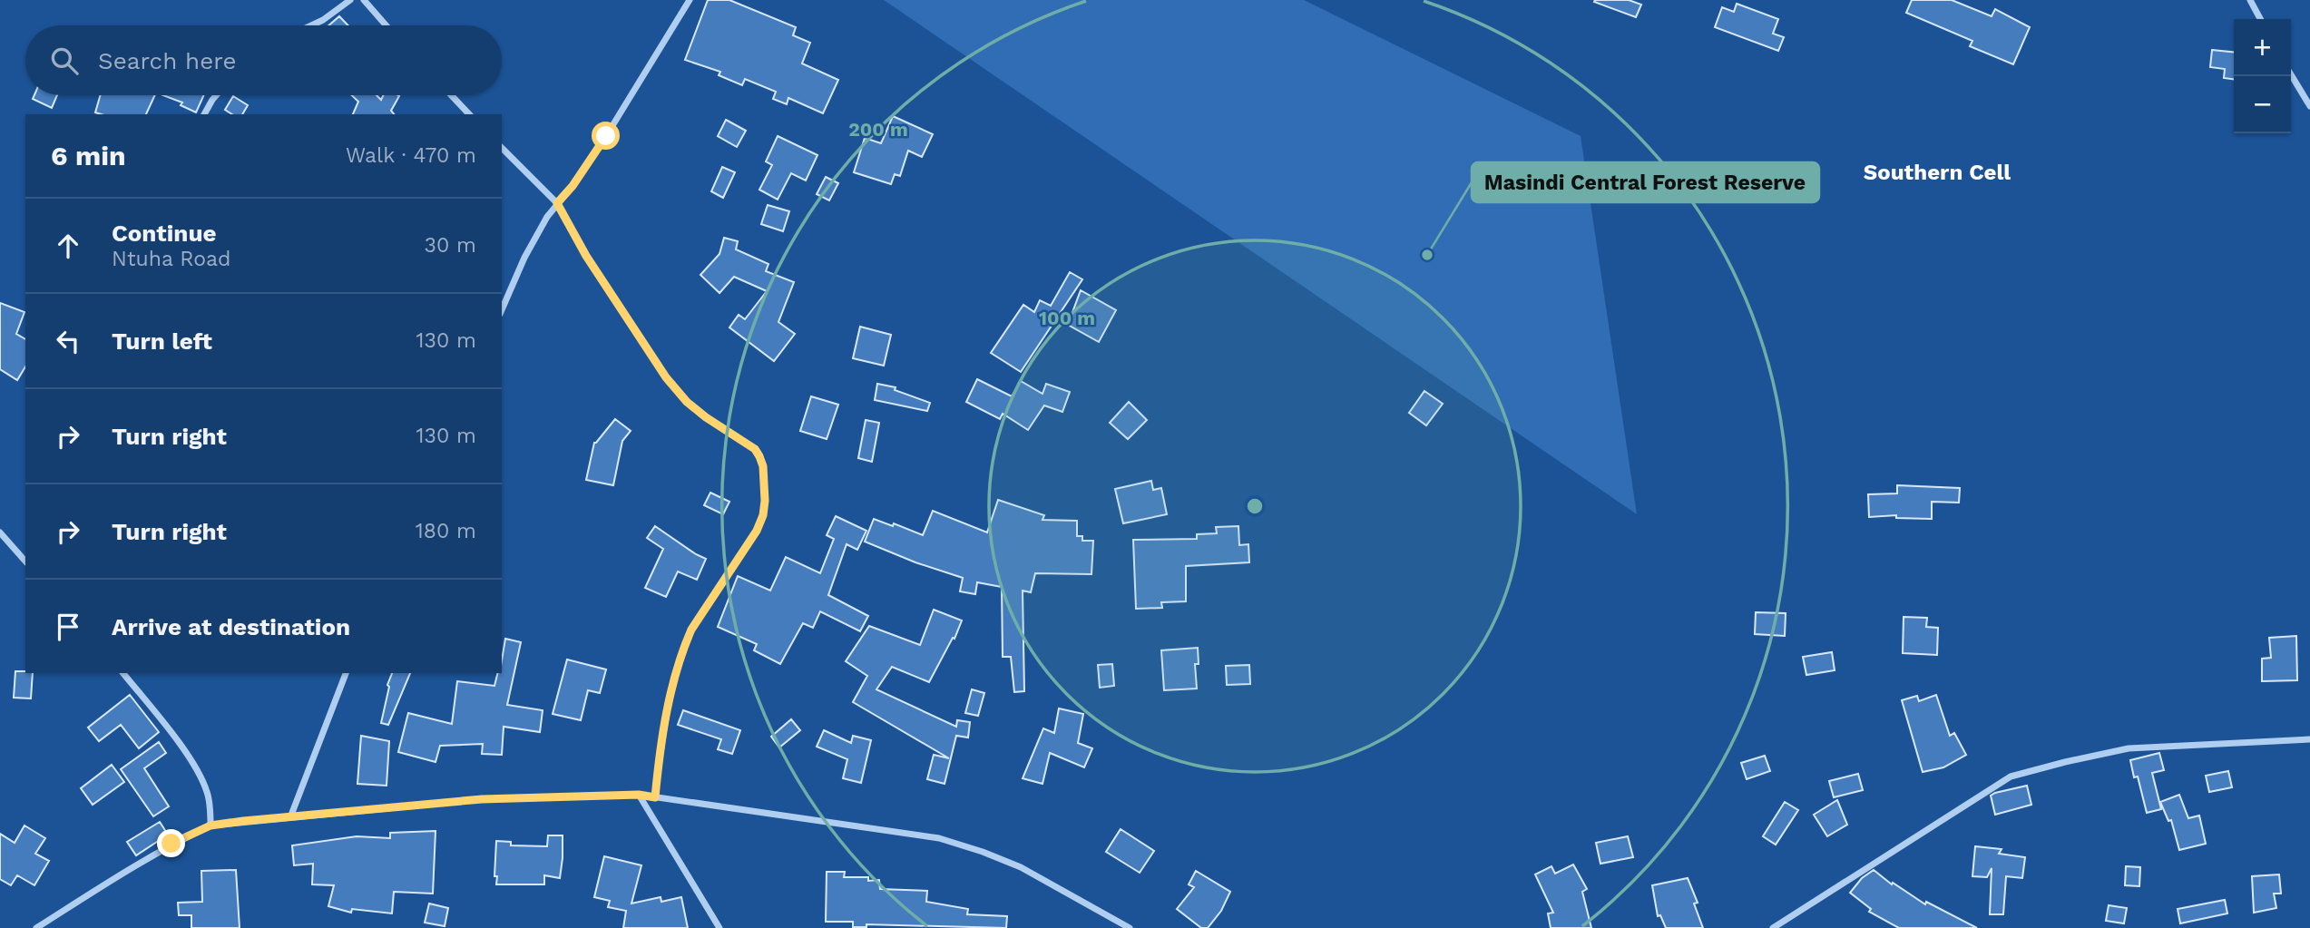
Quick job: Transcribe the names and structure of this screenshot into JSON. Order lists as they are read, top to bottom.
{
  "districts": ["Southern Cell"],
  "places": ["Masindi Central Forest Reserve"],
  "page": {
    "map_buttons": ["+", "−"],
    "search": "Search here",
    "heading": ["6 min", "Walk · 470 m"],
    "list": [
      ["Continue", "Ntuha Road", "30 m"],
      ["Turn left", "130 m"],
      ["Turn right", "130 m"],
      ["Turn right", "180 m"],
      "Arrive at destination"
    ]
  },
  "rings": ["200 m", "100 m"]
}
